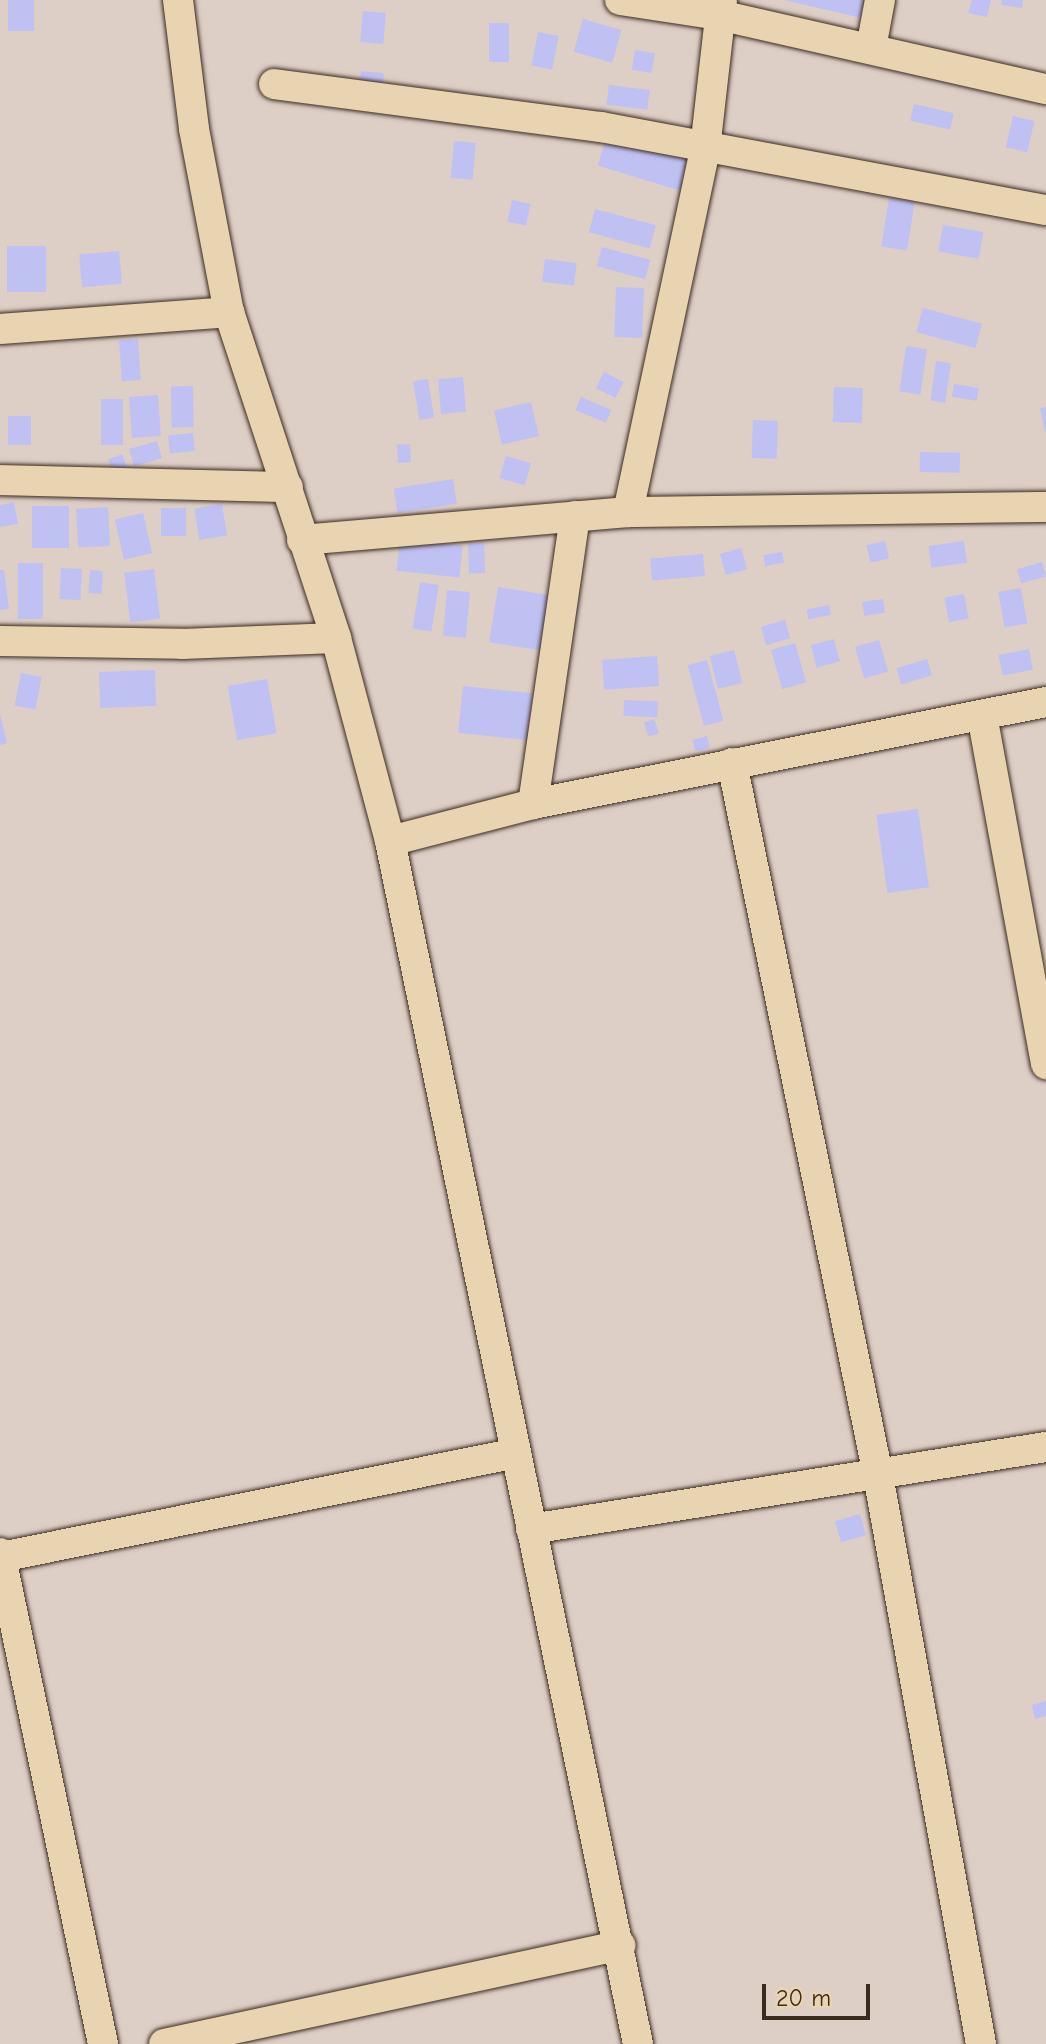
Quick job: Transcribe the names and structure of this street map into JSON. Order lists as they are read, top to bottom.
{
  "scale_bar": "20 m"
}
